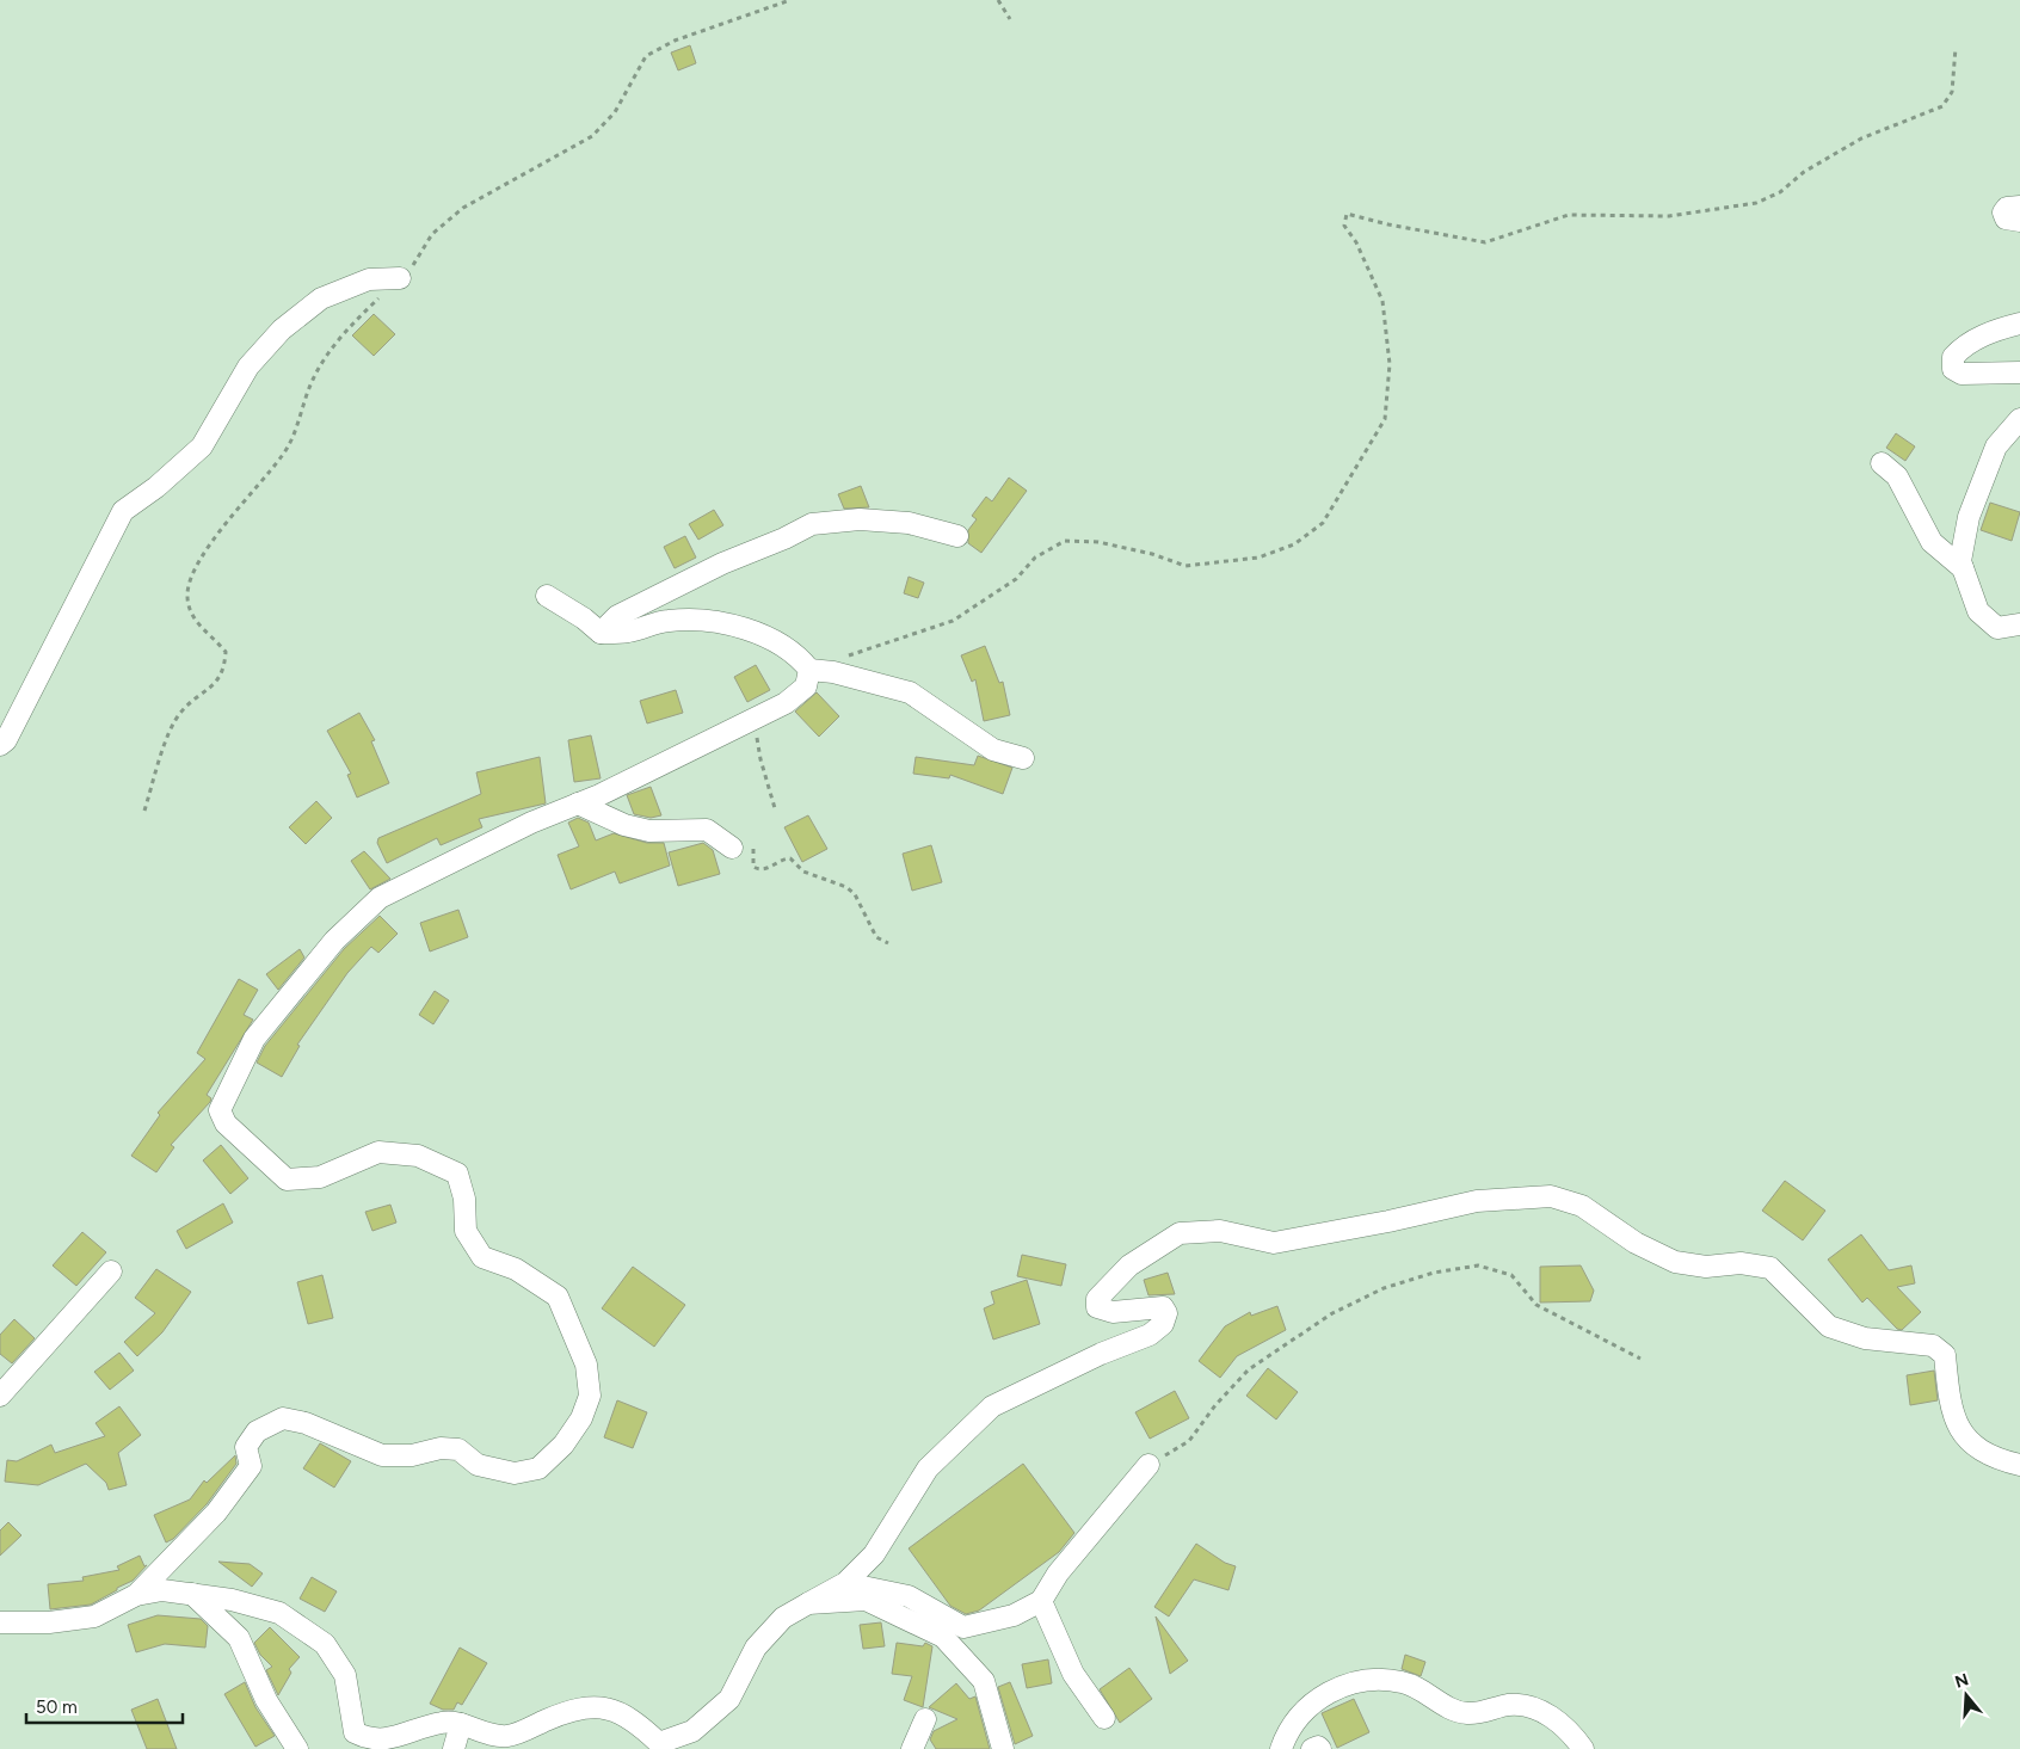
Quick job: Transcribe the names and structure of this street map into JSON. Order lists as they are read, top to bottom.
{
  "scale_bar": "50 m",
  "north": "top"
}
